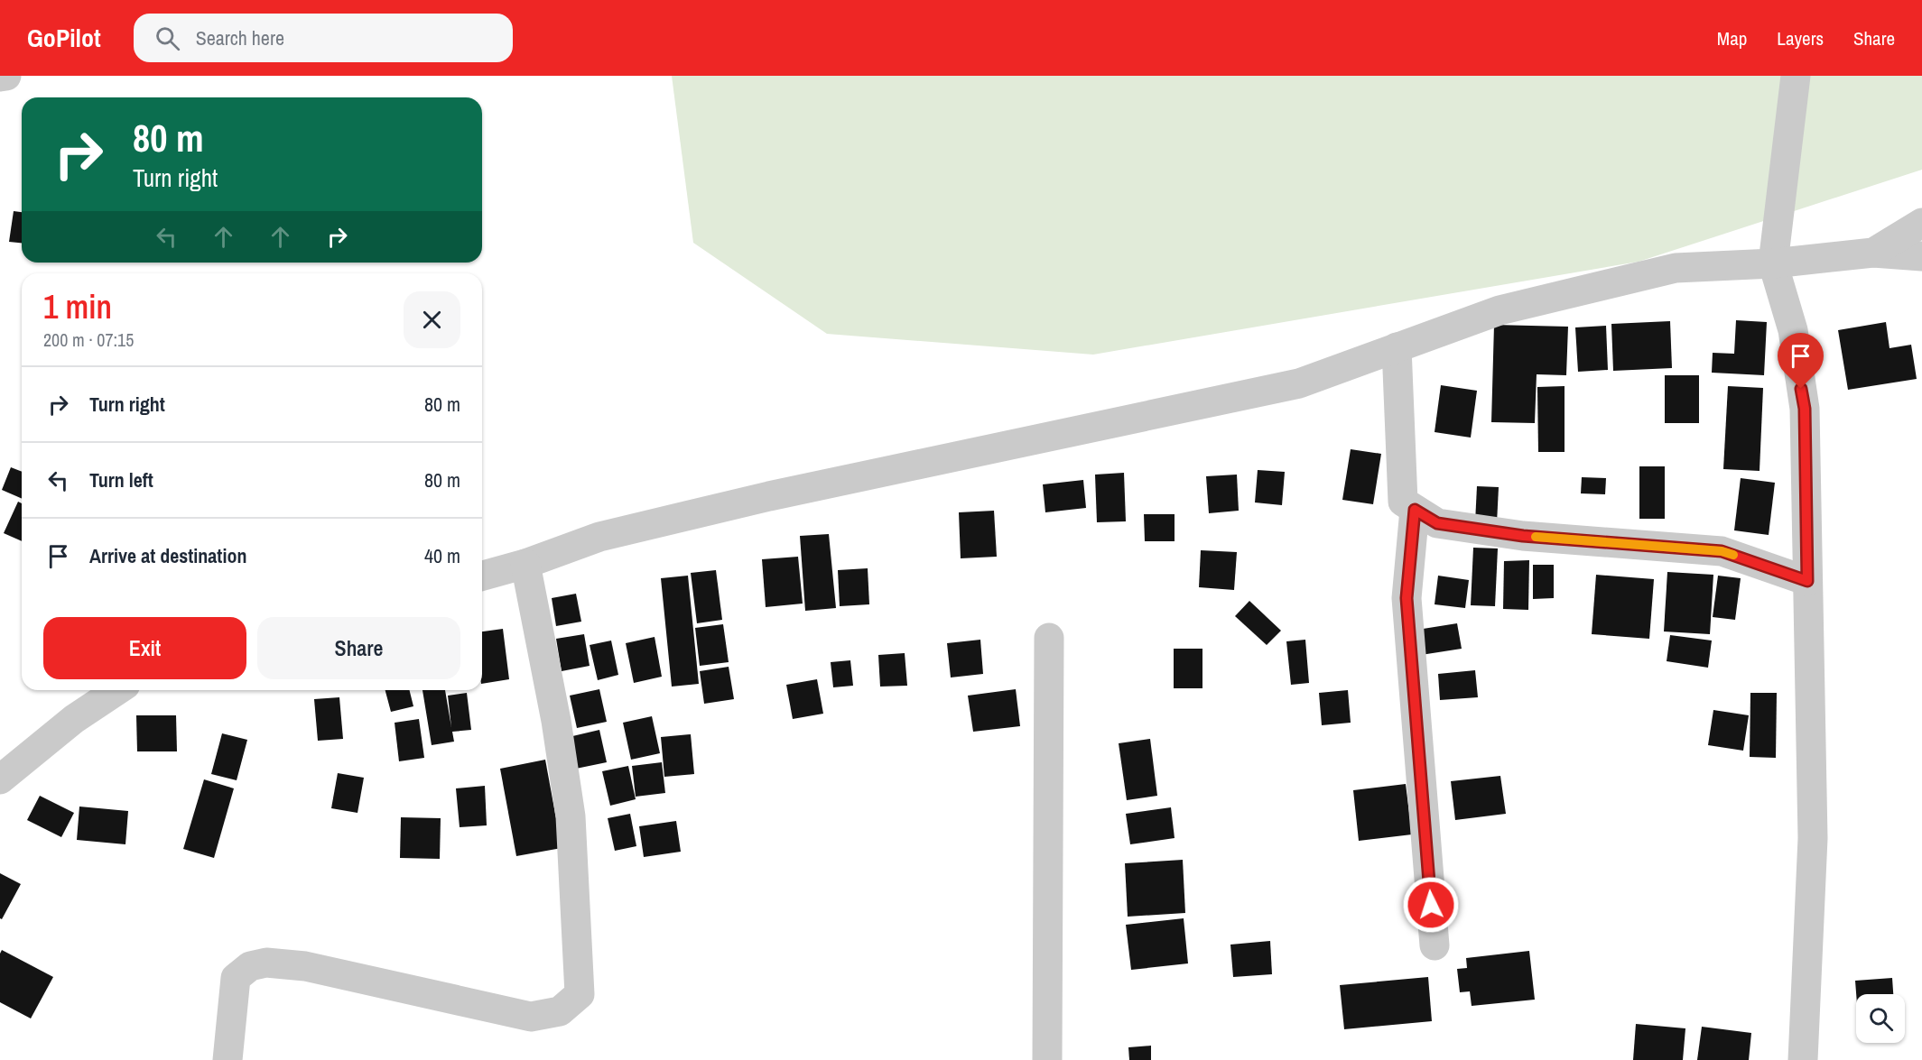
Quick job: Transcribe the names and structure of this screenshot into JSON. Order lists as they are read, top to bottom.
{
  "page": {
    "header": "GoPilot",
    "search": "Search here",
    "nav": ["Map", "Layers", "Share"],
    "turn": ["80 m", "Turn right"],
    "heading": ["1 min", "200 m · 07:15"],
    "list": [
      {
        "name": "Turn right",
        "value": "80 m"
      },
      {
        "name": "Turn left",
        "value": "80 m"
      },
      {
        "name": "Arrive at destination",
        "value": "40 m"
      }
    ],
    "buttons": ["Exit", "Share"]
  }
}
